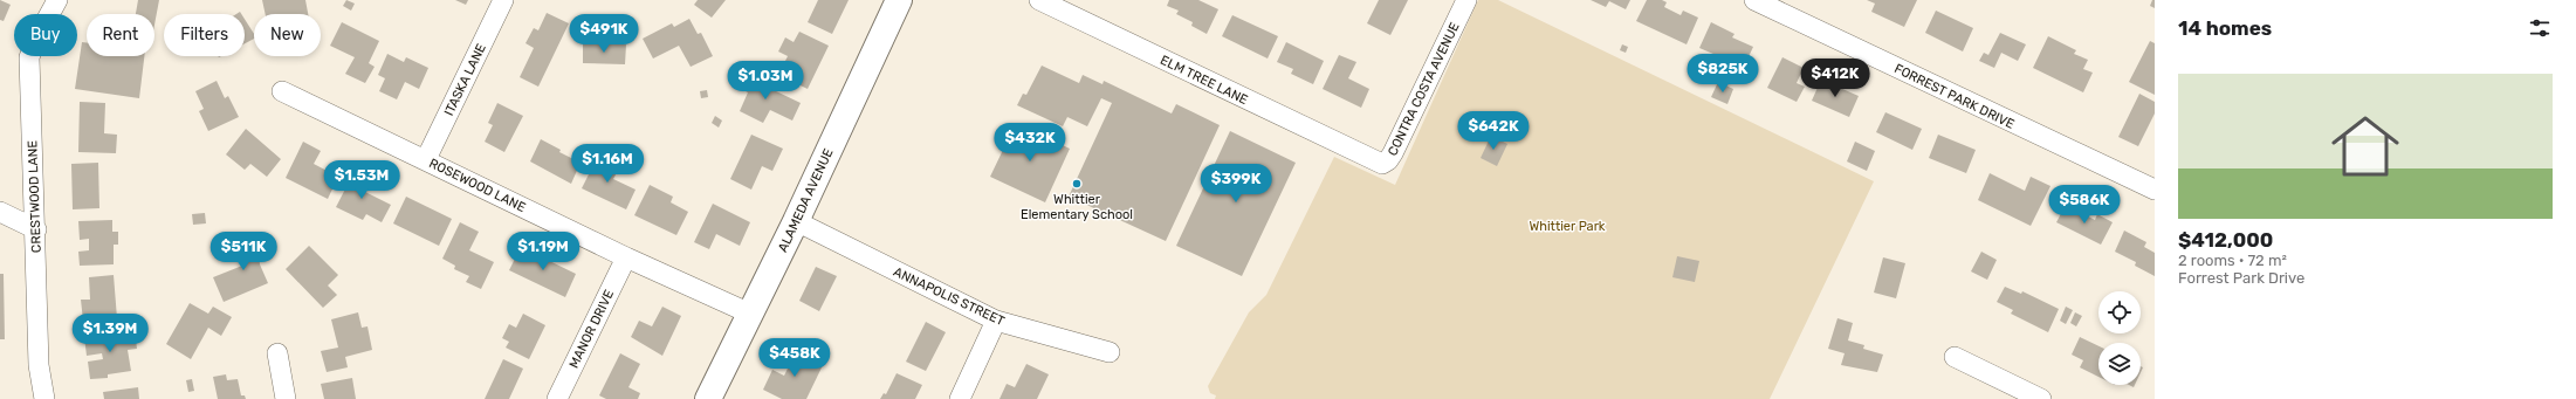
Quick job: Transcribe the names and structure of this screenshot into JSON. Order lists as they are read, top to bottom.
{
  "streets": {
    "street": [
      "ITASKA LANE",
      "ELM TREE LANE",
      "CONTRA COSTA AVENUE",
      "FORREST PARK DRIVE",
      "ROSEWOOD LANE",
      "CRESTWOOD LANE",
      "ALAMEDA AVENUE",
      "ANNAPOLIS STREET",
      "MANOR DRIVE"
    ]
  },
  "crossings": [
    ["ITASKA LANE", "ROSEWOOD LANE"],
    ["ELM TREE LANE", "CONTRA COSTA AVENUE"],
    ["ROSEWOOD LANE", "ALAMEDA AVENUE"],
    ["ROSEWOOD LANE", "MANOR DRIVE"],
    ["ALAMEDA AVENUE", "ANNAPOLIS STREET"]
  ],
  "parks": ["Whittier Park"],
  "places": ["Whittier Elementary School"],
  "page": {
    "heading": "14 homes",
    "price": [
      "$491K",
      "$825K",
      "$412K",
      "$1.03M",
      "$642K",
      "$432K",
      "$1.16M",
      "$1.53M",
      "$399K",
      "$586K",
      "$511K",
      "$1.19M",
      "$1.39M",
      "$458K"
    ],
    "chip": [
      "Buy",
      "Rent",
      "Filters",
      "New"
    ],
    "list": [
      {
        "name": "$412,000",
        "note": "2 rooms · 72 m² · Forrest Park Drive"
      }
    ]
  }
}
